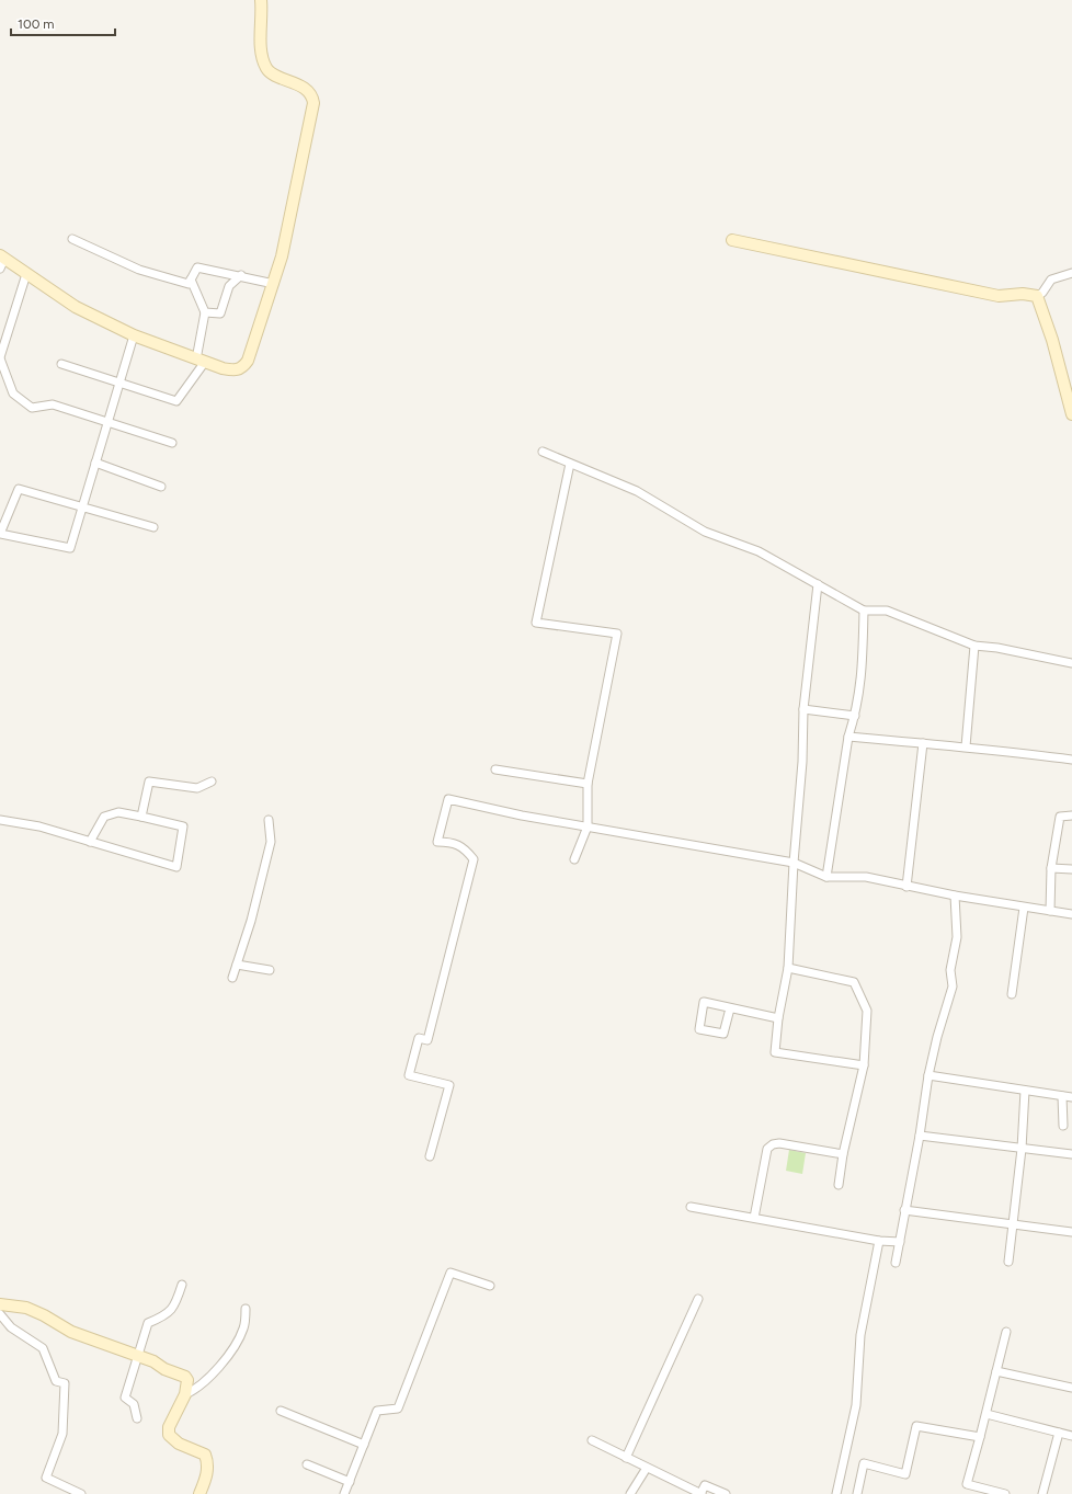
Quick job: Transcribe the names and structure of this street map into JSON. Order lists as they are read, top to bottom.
{
  "scale_bar": "100 m"
}
